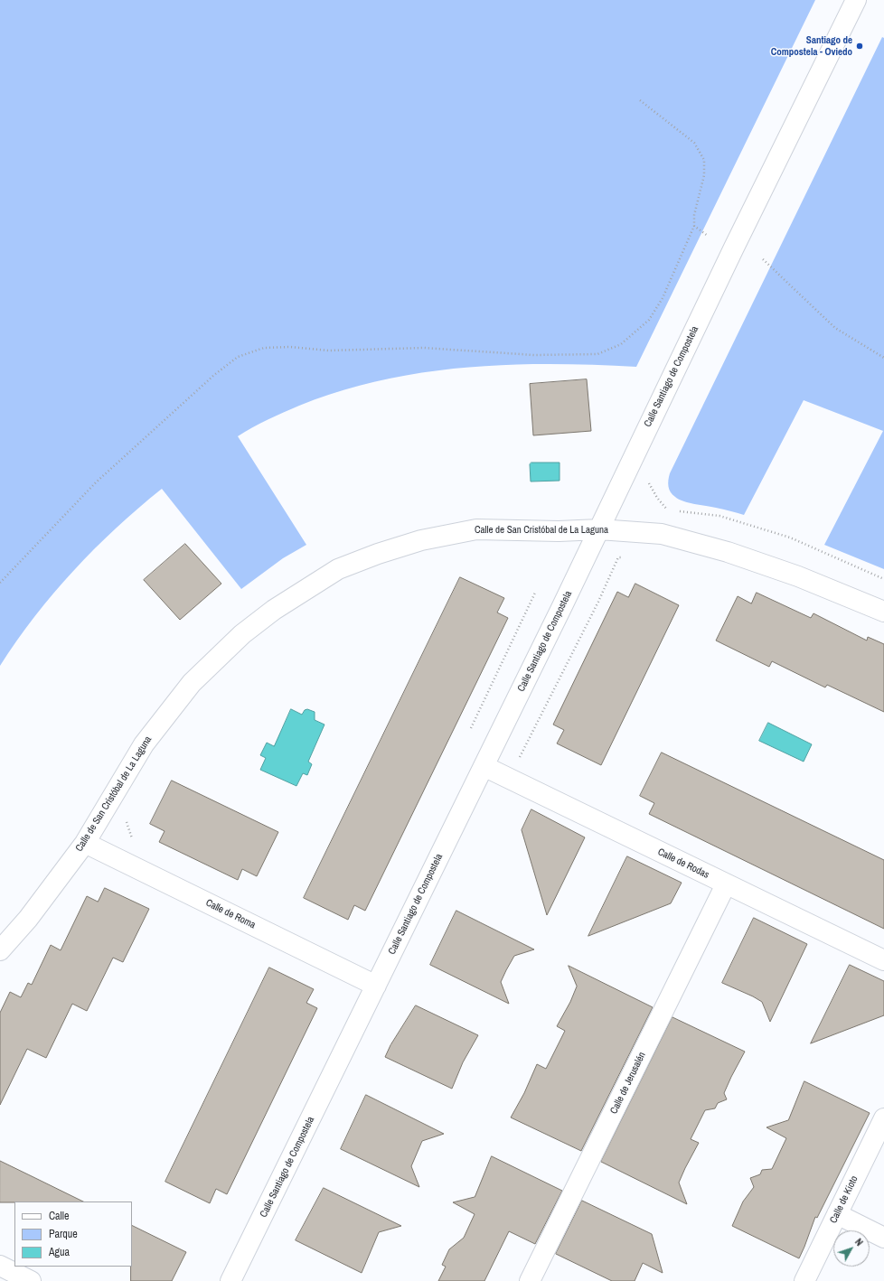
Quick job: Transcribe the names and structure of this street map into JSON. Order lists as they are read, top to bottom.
{
  "streets": {
    "street": [
      "Calle Santiago de Compostela",
      "Calle de San Cristóbal de La Laguna",
      "Calle de Rodas",
      "Calle de Roma",
      "Calle de Jerusalén",
      "Calle de Kioto"
    ]
  },
  "crossings": [
    ["Calle Santiago de Compostela", "Calle de San Cristóbal de La Laguna"],
    ["Calle Santiago de Compostela", "Calle de Rodas"],
    ["Calle Santiago de Compostela", "Calle de Roma"],
    ["Calle de San Cristóbal de La Laguna", "Calle de Roma"],
    ["Calle de Rodas", "Calle de Jerusalén"]
  ],
  "places": ["Santiago de Compostela - Oviedo"],
  "legend": ["Calle", "Parque", "Agua"],
  "north": "top right"
}
